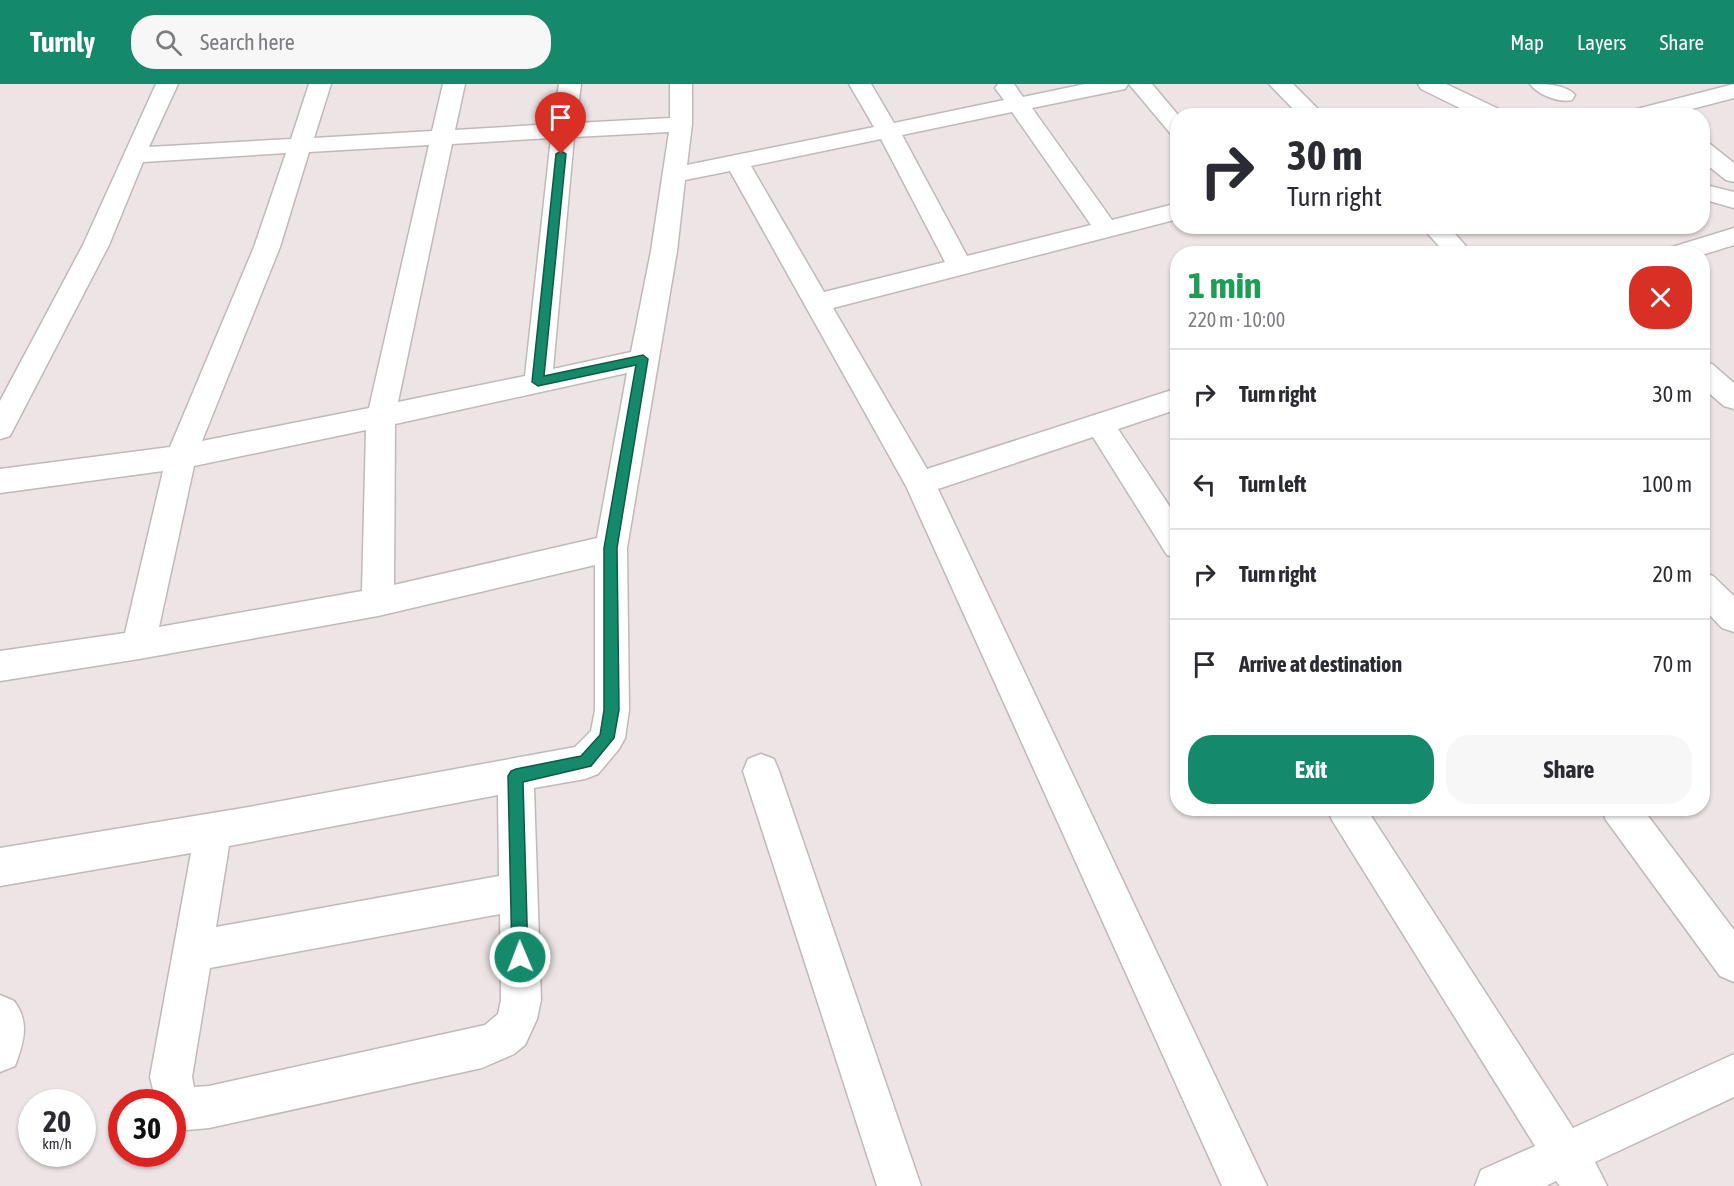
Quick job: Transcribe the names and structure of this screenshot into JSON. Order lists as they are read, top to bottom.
{
  "page": {
    "header": "Turnly",
    "search": "Search here",
    "nav": ["Map", "Layers", "Share"],
    "turn": ["30 m", "Turn right"],
    "heading": ["1 min", "220 m · 10:00"],
    "list": [
      {
        "name": "Turn right",
        "value": "30 m"
      },
      {
        "name": "Turn left",
        "value": "100 m"
      },
      {
        "name": "Turn right",
        "value": "20 m"
      },
      {
        "name": "Arrive at destination",
        "value": "70 m"
      }
    ],
    "buttons": ["Exit", "Share"],
    "speed": "20 km/h",
    "limit": "30"
  }
}
